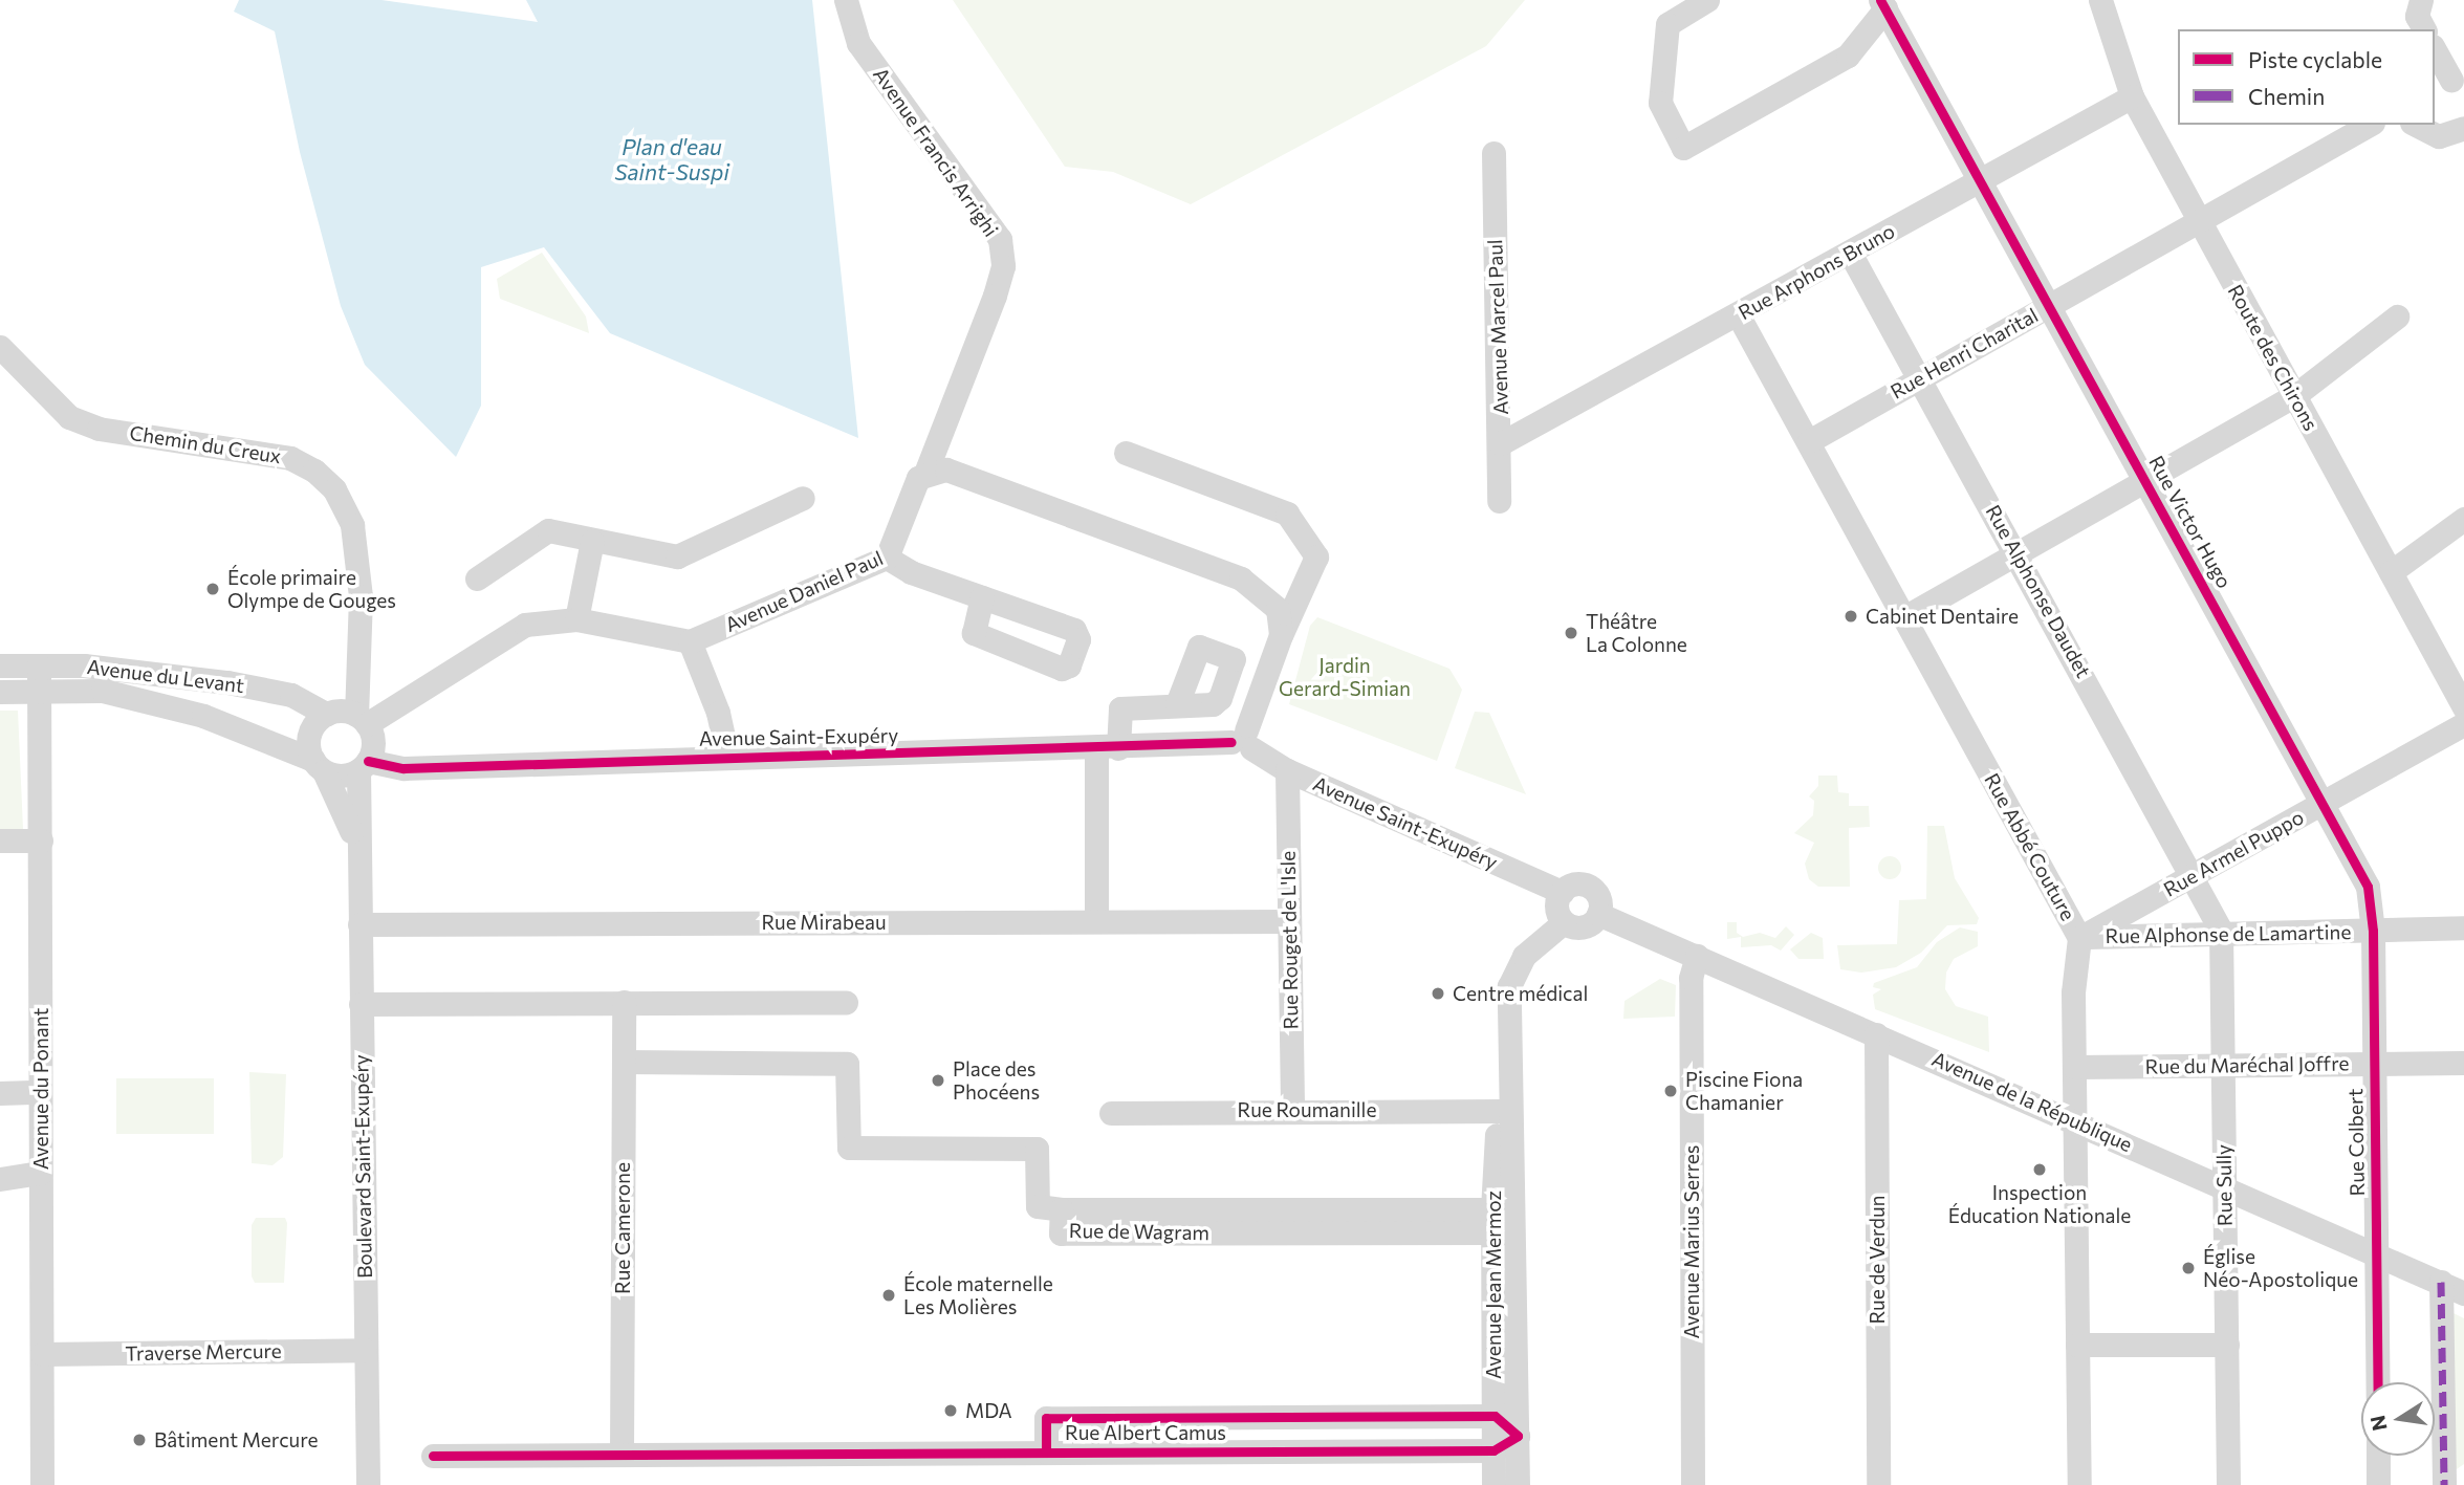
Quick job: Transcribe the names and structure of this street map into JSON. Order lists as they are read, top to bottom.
{
  "streets": {
    "street": [
      "Avenue Francis Arrighi",
      "Rue Arphons Bruno",
      "Avenue Marcel Paul",
      "Rue Henri Charital",
      "Route des Chirons",
      "Chemin du Creux",
      "Rue Victor Hugo",
      "Avenue Daniel Paul",
      "Rue Alphonse Daudet",
      "Avenue du Levant",
      "Avenue Saint-Exupéry",
      "Rue Abbé Couture",
      "Rue Armel Puppo",
      "Rue Mirabeau",
      "Rue Alphonse de Lamartine",
      "Rue Rouget de L'Isle",
      "Rue du Maréchal Joffre",
      "Avenue du Ponant",
      "Avenue de la République",
      "Rue Roumanille",
      "Rue Colbert",
      "Boulevard Saint-Exupéry",
      "Rue Sully",
      "Rue Camerone",
      "Rue de Wagram",
      "Avenue Marius Serres",
      "Rue de Verdun",
      "Avenue Jean Mermoz",
      "Traverse Mercure",
      "Rue Albert Camus"
    ]
  },
  "crossings": [
    ["Avenue Francis Arrighi", "Avenue Daniel Paul"],
    ["Rue Arphons Bruno", "Avenue Marcel Paul"],
    ["Rue Arphons Bruno", "Route des Chirons"],
    ["Rue Arphons Bruno", "Rue Victor Hugo"],
    ["Rue Arphons Bruno", "Rue Alphonse Daudet"],
    ["Rue Arphons Bruno", "Rue Abbé Couture"],
    ["Rue Henri Charital", "Route des Chirons"],
    ["Rue Henri Charital", "Rue Victor Hugo"],
    ["Rue Henri Charital", "Rue Alphonse Daudet"],
    ["Rue Henri Charital", "Rue Abbé Couture"],
    ["Chemin du Creux", "Avenue du Levant"],
    ["Chemin du Creux", "Avenue Saint-Exupéry"],
    ["Chemin du Creux", "Boulevard Saint-Exupéry"],
    ["Rue Victor Hugo", "Rue Armel Puppo"],
    ["Rue Victor Hugo", "Rue Colbert"],
    ["Rue Alphonse Daudet", "Rue Armel Puppo"],
    ["Rue Alphonse Daudet", "Rue Alphonse de Lamartine"],
    ["Rue Alphonse Daudet", "Rue Sully"],
    ["Avenue du Levant", "Avenue Saint-Exupéry"],
    ["Avenue du Levant", "Avenue du Ponant"],
    ["Avenue Saint-Exupéry", "Rue Rouget de L'Isle"],
    ["Avenue Saint-Exupéry", "Avenue de la République"],
    ["Avenue Saint-Exupéry", "Avenue Jean Mermoz"],
    ["Rue Abbé Couture", "Rue Armel Puppo"],
    ["Rue Abbé Couture", "Rue Alphonse de Lamartine"],
    ["Rue Abbé Couture", "Rue du Maréchal Joffre"],
    ["Rue Abbé Couture", "Avenue de la République"],
    ["Rue Armel Puppo", "Rue Alphonse de Lamartine"],
    ["Rue Mirabeau", "Rue Rouget de L'Isle"],
    ["Rue Mirabeau", "Boulevard Saint-Exupéry"],
    ["Rue Alphonse de Lamartine", "Rue Colbert"],
    ["Rue Alphonse de Lamartine", "Rue Sully"],
    ["Rue Rouget de L'Isle", "Rue Roumanille"],
    ["Rue du Maréchal Joffre", "Rue Colbert"],
    ["Rue du Maréchal Joffre", "Rue Sully"],
    ["Avenue du Ponant", "Traverse Mercure"],
    ["Avenue de la République", "Rue Colbert"],
    ["Avenue de la République", "Rue Sully"],
    ["Avenue de la République", "Avenue Marius Serres"],
    ["Avenue de la République", "Rue de Verdun"],
    ["Avenue de la République", "Avenue Jean Mermoz"],
    ["Rue Roumanille", "Avenue Jean Mermoz"],
    ["Boulevard Saint-Exupéry", "Traverse Mercure"],
    ["Rue Camerone", "Rue de Wagram"],
    ["Rue Camerone", "Rue Albert Camus"],
    ["Rue de Wagram", "Avenue Jean Mermoz"],
    ["Avenue Jean Mermoz", "Rue Albert Camus"]
  ],
  "water": ["Plan d'eau Saint-Suspi"],
  "parks": ["Jardin Gerard-Simian"],
  "places": [
    "École primaire Olympe de Gouges",
    "Cabinet Dentaire",
    "Théâtre La Colonne",
    "Centre médical",
    "Place des Phocéens",
    "Piscine Fiona Chamanier",
    "Inspection Éducation Nationale",
    "Église Néo-Apostolique",
    "École maternelle Les Molières",
    "MDA",
    "Bâtiment Mercure"
  ],
  "legend": ["Piste cyclable", "Chemin"],
  "north": "left"
}
